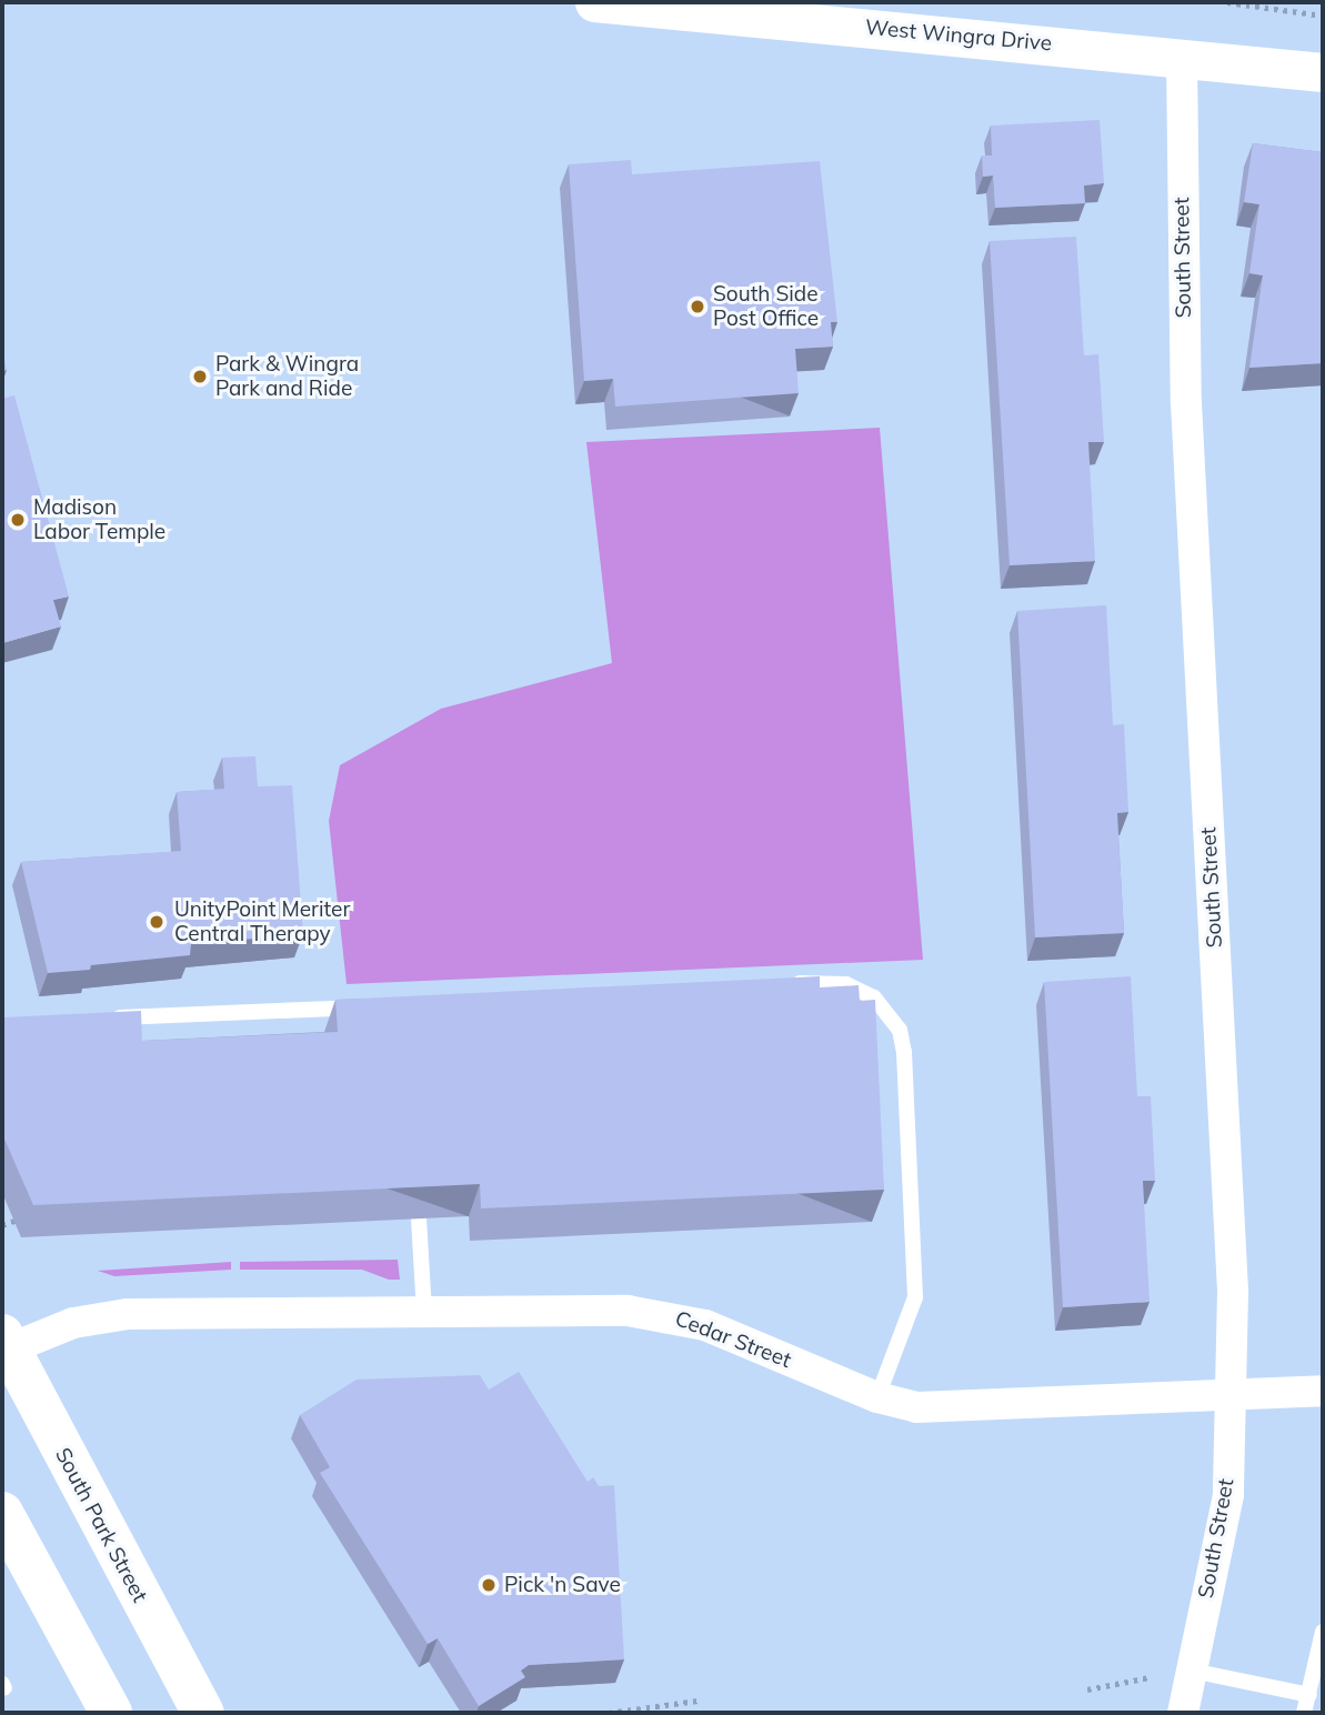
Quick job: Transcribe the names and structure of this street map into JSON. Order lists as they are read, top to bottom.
{
  "streets": {
    "main road": ["South Park Street"],
    "street": ["West Wingra Drive", "South Street", "Cedar Street"]
  },
  "crossings": [
    ["West Wingra Drive", "South Street"],
    ["South Street", "Cedar Street"],
    ["Cedar Street", "South Park Street"]
  ],
  "places": [
    "South Side Post Office",
    "Park & Wingra Park and Ride",
    "Madison Labor Temple",
    "UnityPoint Meriter Central Therapy",
    "Pick 'n Save"
  ]
}
